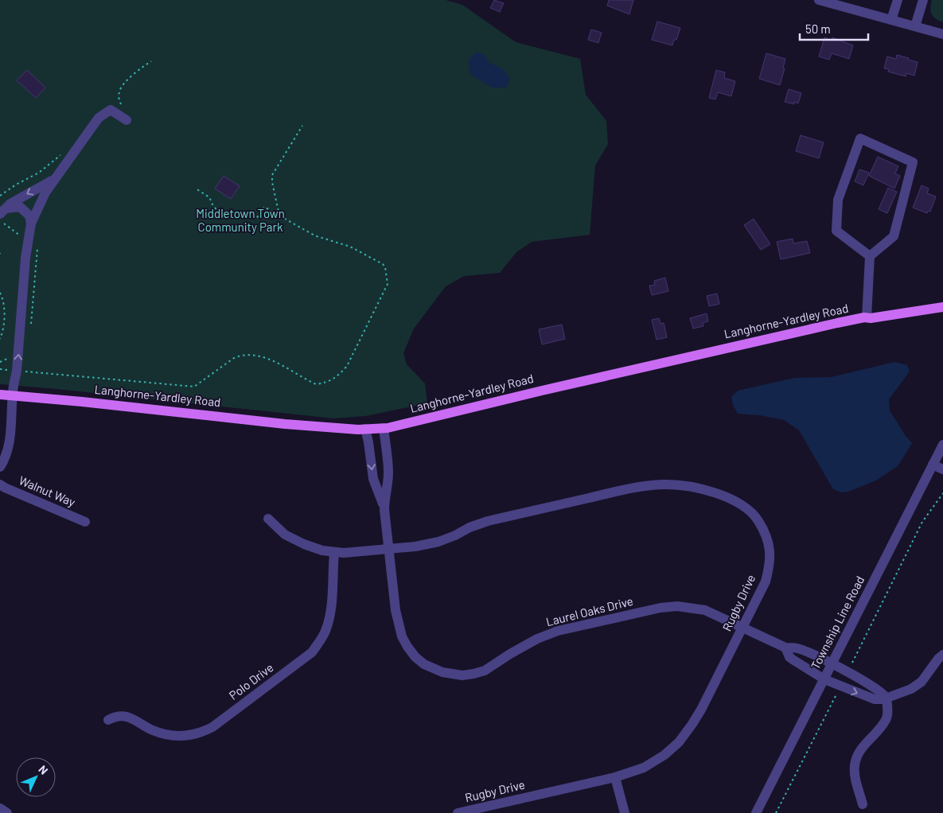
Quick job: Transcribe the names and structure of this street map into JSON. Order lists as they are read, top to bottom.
{
  "streets": {
    "main road": ["Langhorne-Yardley Road"],
    "street": [
      "Walnut Way",
      "Rugby Drive",
      "Laurel Oaks Drive",
      "Township Line Road",
      "Polo Drive"
    ]
  },
  "crossings": [
    ["Langhorne-Yardley Road", "Laurel Oaks Drive"],
    ["Rugby Drive", "Laurel Oaks Drive"],
    ["Rugby Drive", "Polo Drive"],
    ["Laurel Oaks Drive", "Township Line Road"]
  ],
  "parks": ["Middletown Town Community Park"],
  "scale_bar": "50 m",
  "north": "top right"
}
